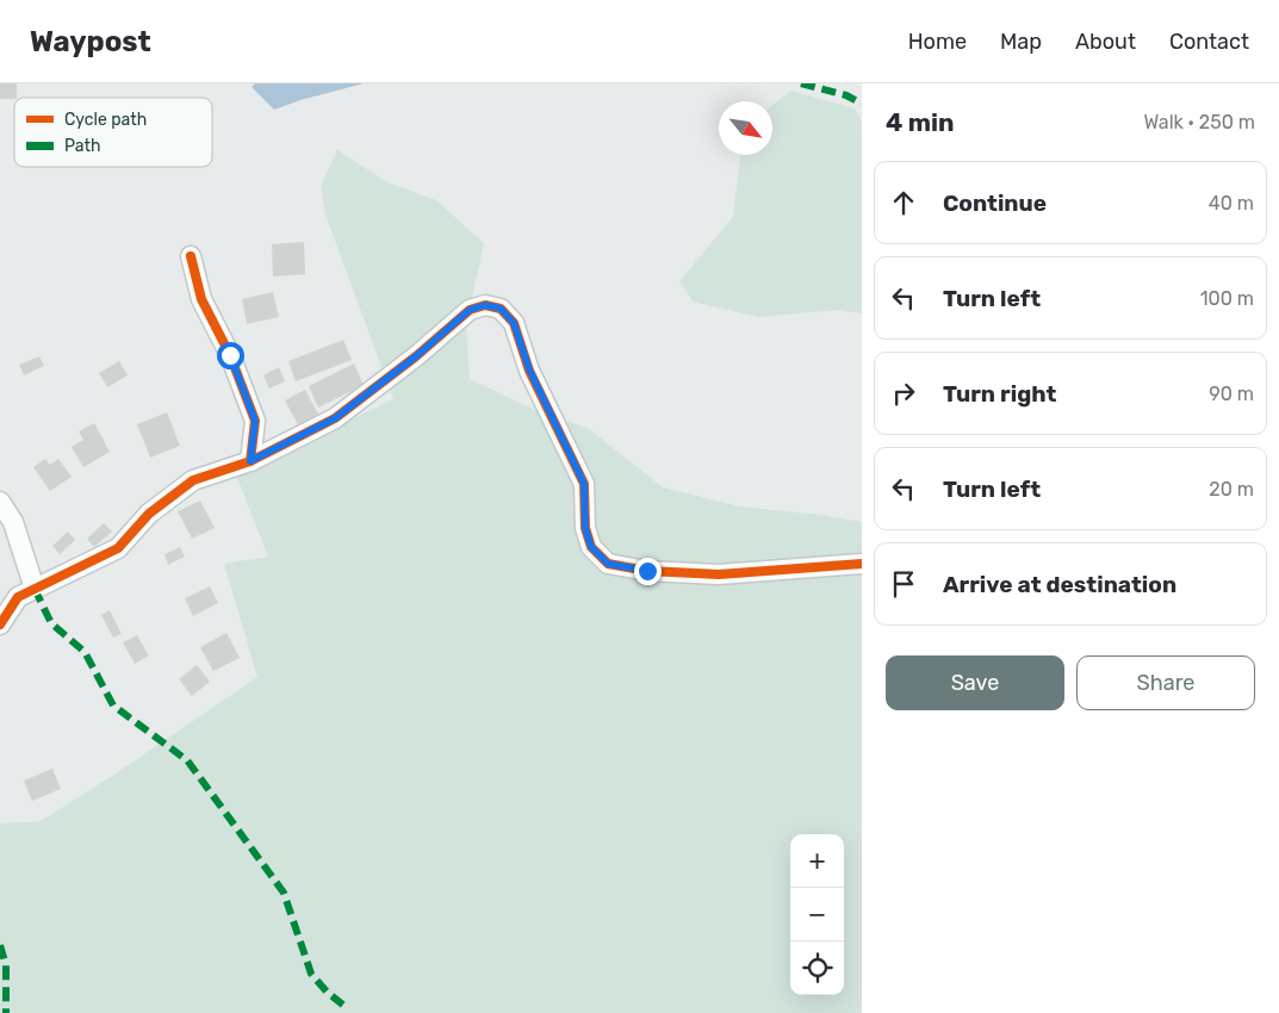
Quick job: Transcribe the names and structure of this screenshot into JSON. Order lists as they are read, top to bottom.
{
  "legend": ["Cycle path", "Path"],
  "north": "bottom right",
  "page": {
    "header": "Waypost",
    "nav": [
      "Home",
      "Map",
      "About",
      "Contact"
    ],
    "heading": ["4 min", "Walk · 250 m"],
    "list": [
      ["Continue", "40 m"],
      ["Turn left", "100 m"],
      ["Turn right", "90 m"],
      ["Turn left", "20 m"],
      "Arrive at destination"
    ],
    "buttons": ["Save", "Share"],
    "map_buttons": ["+", "−"]
  }
}
